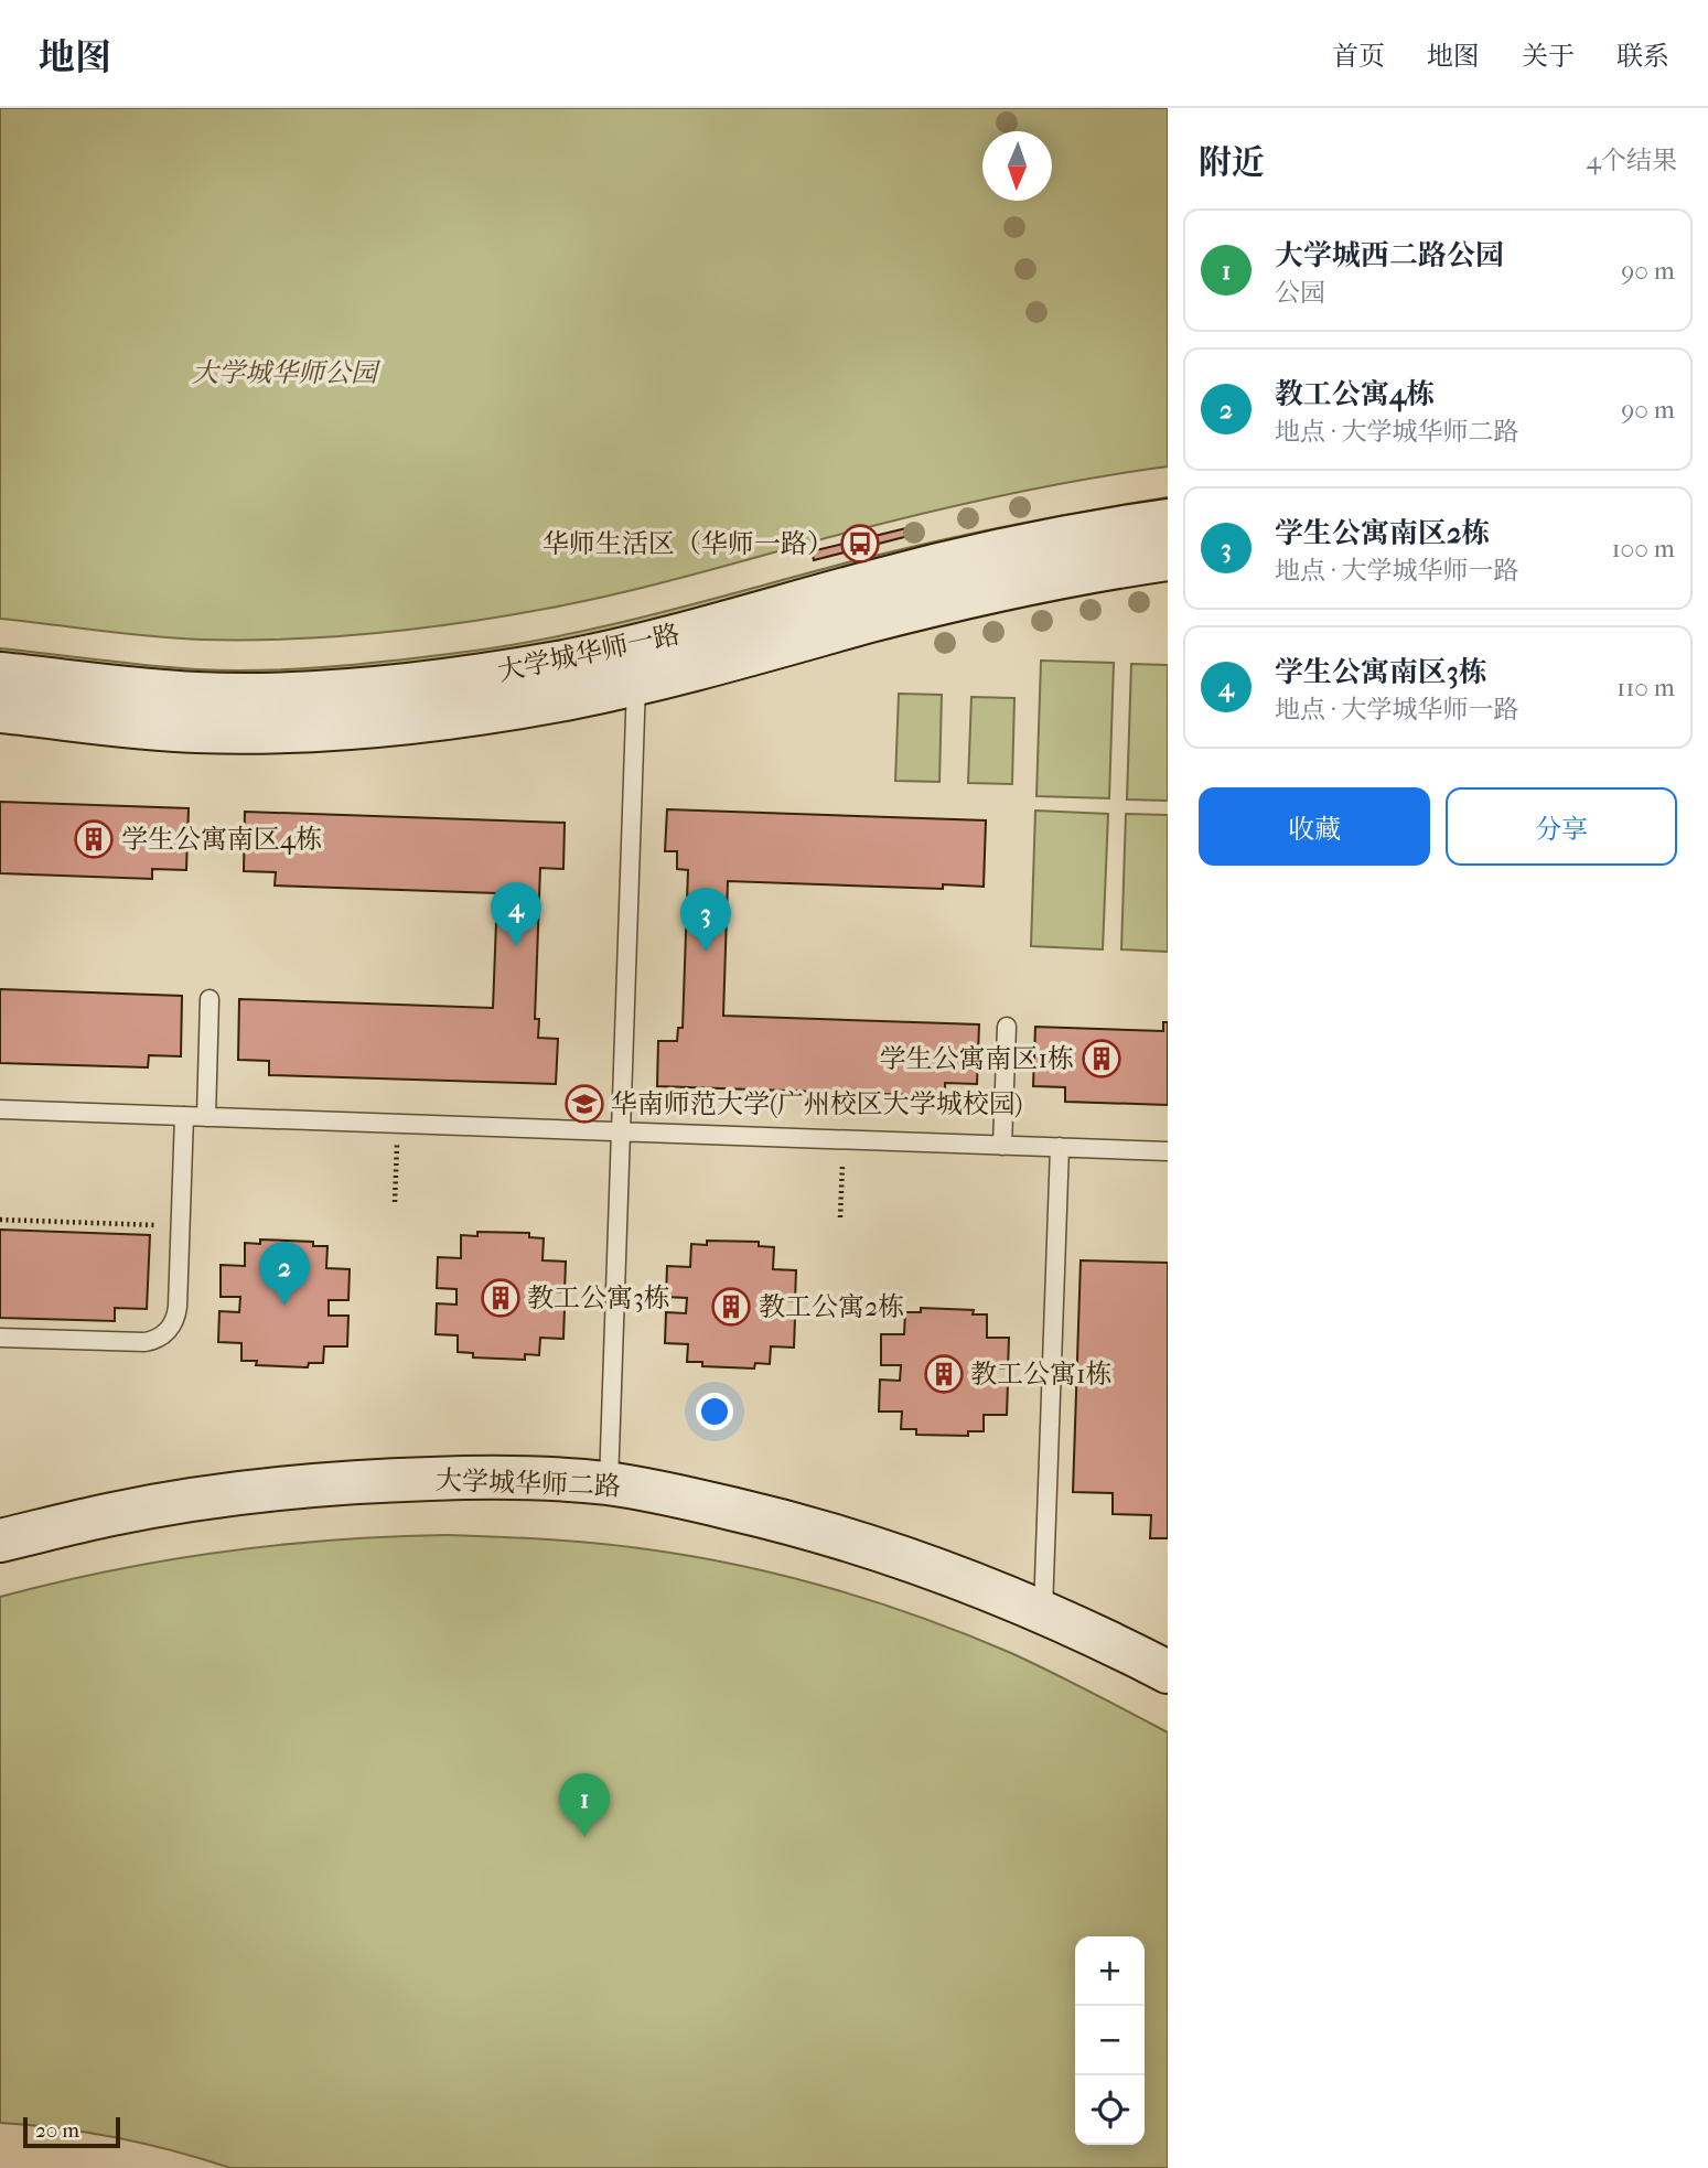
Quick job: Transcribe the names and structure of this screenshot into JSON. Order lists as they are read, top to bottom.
{
  "streets": {
    "street": ["大学城华师一路", "大学城华师二路"]
  },
  "parks": ["大学城华师公园"],
  "places": {
    "bus stop": ["华师生活区（华师一路）"],
    "building": [
      "学生公寓南区4栋",
      "学生公寓南区1栋",
      "教工公寓3栋",
      "教工公寓2栋",
      "教工公寓1栋"
    ],
    "school or university": ["华南师范大学(广州校区大学城校园)"]
  },
  "scale_bar": "20 m",
  "north": "bottom",
  "page": {
    "header": "地图",
    "nav": [
      "首页",
      "地图",
      "关于",
      "联系"
    ],
    "heading": ["附近", "4个结果"],
    "list": [
      {
        "mark": "1",
        "name": "大学城西二路公园",
        "note": "公园",
        "value": "90 m"
      },
      {
        "mark": "2",
        "name": "教工公寓4栋",
        "note": "地点 · 大学城华师二路",
        "value": "90 m"
      },
      {
        "mark": "3",
        "name": "学生公寓南区2栋",
        "note": "地点 · 大学城华师一路",
        "value": "100 m"
      },
      {
        "mark": "4",
        "name": "学生公寓南区3栋",
        "note": "地点 · 大学城华师一路",
        "value": "110 m"
      }
    ],
    "buttons": ["收藏", "分享"],
    "pins": [
      "4",
      "3",
      "2",
      "1"
    ],
    "map_buttons": ["+", "−"],
    "scale": "20 m"
  }
}
